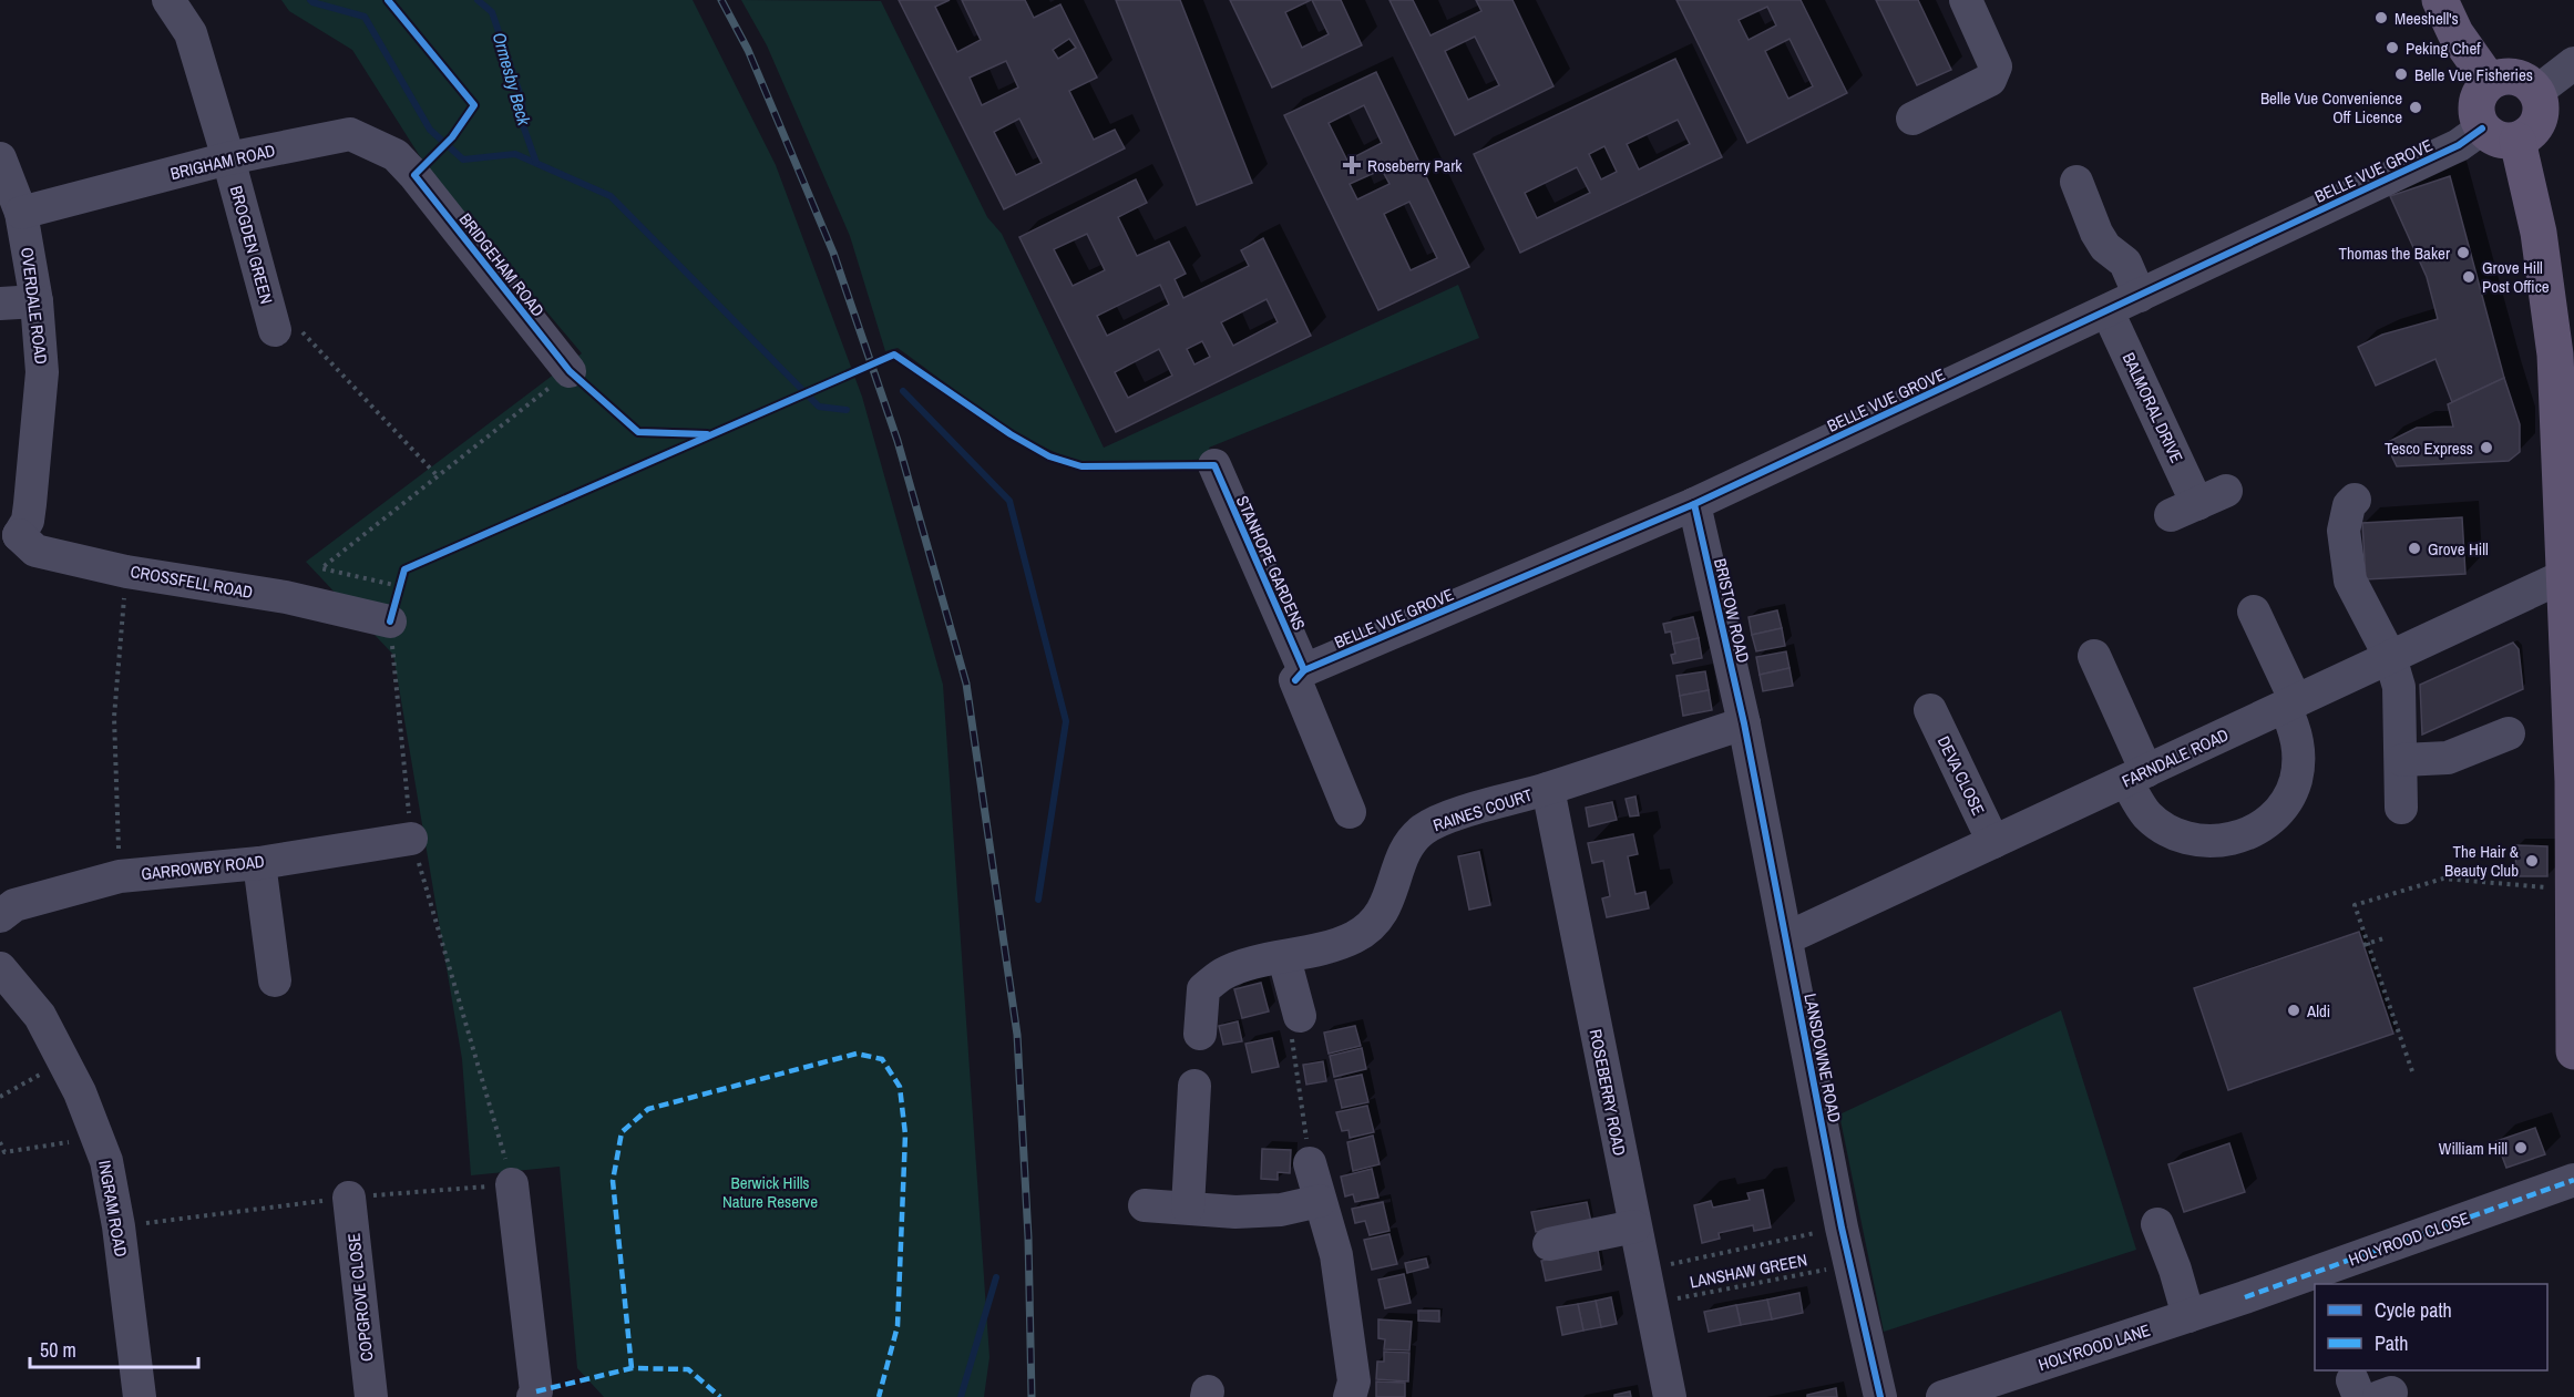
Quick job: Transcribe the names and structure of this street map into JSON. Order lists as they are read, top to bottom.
{
  "streets": {
    "street": [
      "BRIGHAM ROAD",
      "BELLE VUE GROVE",
      "BROGDEN GREEN",
      "BRIDGEHAM ROAD",
      "OVERDALE ROAD",
      "BALMORAL DRIVE",
      "STANHOPE GARDENS",
      "CROSSFELL ROAD",
      "BRISTOW ROAD",
      "FARNDALE ROAD",
      "DEVA CLOSE",
      "RAINES COURT",
      "GARROWBY ROAD",
      "LANSDOWNE ROAD",
      "ROSEBERRY ROAD",
      "INGRAM ROAD",
      "HOLYROOD CLOSE",
      "COPGROVE CLOSE",
      "HOLYROOD LANE"
    ],
    "path": ["LANSHAW GREEN"]
  },
  "crossings": [
    ["BRIGHAM ROAD", "BROGDEN GREEN"],
    ["BRIGHAM ROAD", "BRIDGEHAM ROAD"],
    ["BRIGHAM ROAD", "OVERDALE ROAD"],
    ["BELLE VUE GROVE", "BALMORAL DRIVE"],
    ["BELLE VUE GROVE", "STANHOPE GARDENS"],
    ["BELLE VUE GROVE", "BRISTOW ROAD"],
    ["OVERDALE ROAD", "CROSSFELL ROAD"],
    ["BRISTOW ROAD", "RAINES COURT"],
    ["BRISTOW ROAD", "LANSDOWNE ROAD"],
    ["FARNDALE ROAD", "DEVA CLOSE"],
    ["FARNDALE ROAD", "LANSDOWNE ROAD"],
    ["RAINES COURT", "LANSDOWNE ROAD"],
    ["RAINES COURT", "ROSEBERRY ROAD"],
    ["LANSDOWNE ROAD", "LANSHAW GREEN"],
    ["ROSEBERRY ROAD", "LANSHAW GREEN"],
    ["HOLYROOD CLOSE", "HOLYROOD LANE"]
  ],
  "water": ["Ormesby Beck"],
  "parks": ["Berwick Hills Nature Reserve"],
  "places": {
    "other": [
      "Meeshell's",
      "Peking Chef",
      "Belle Vue Fisheries",
      "Belle Vue Convenience Off Licence",
      "Thomas the Baker",
      "Grove Hill Post Office",
      "Tesco Express",
      "Grove Hill",
      "The Hair & Beauty Club",
      "Aldi",
      "William Hill"
    ],
    "health": ["Roseberry Park"]
  },
  "legend": ["Cycle path", "Path"],
  "scale_bar": "50 m"
}
